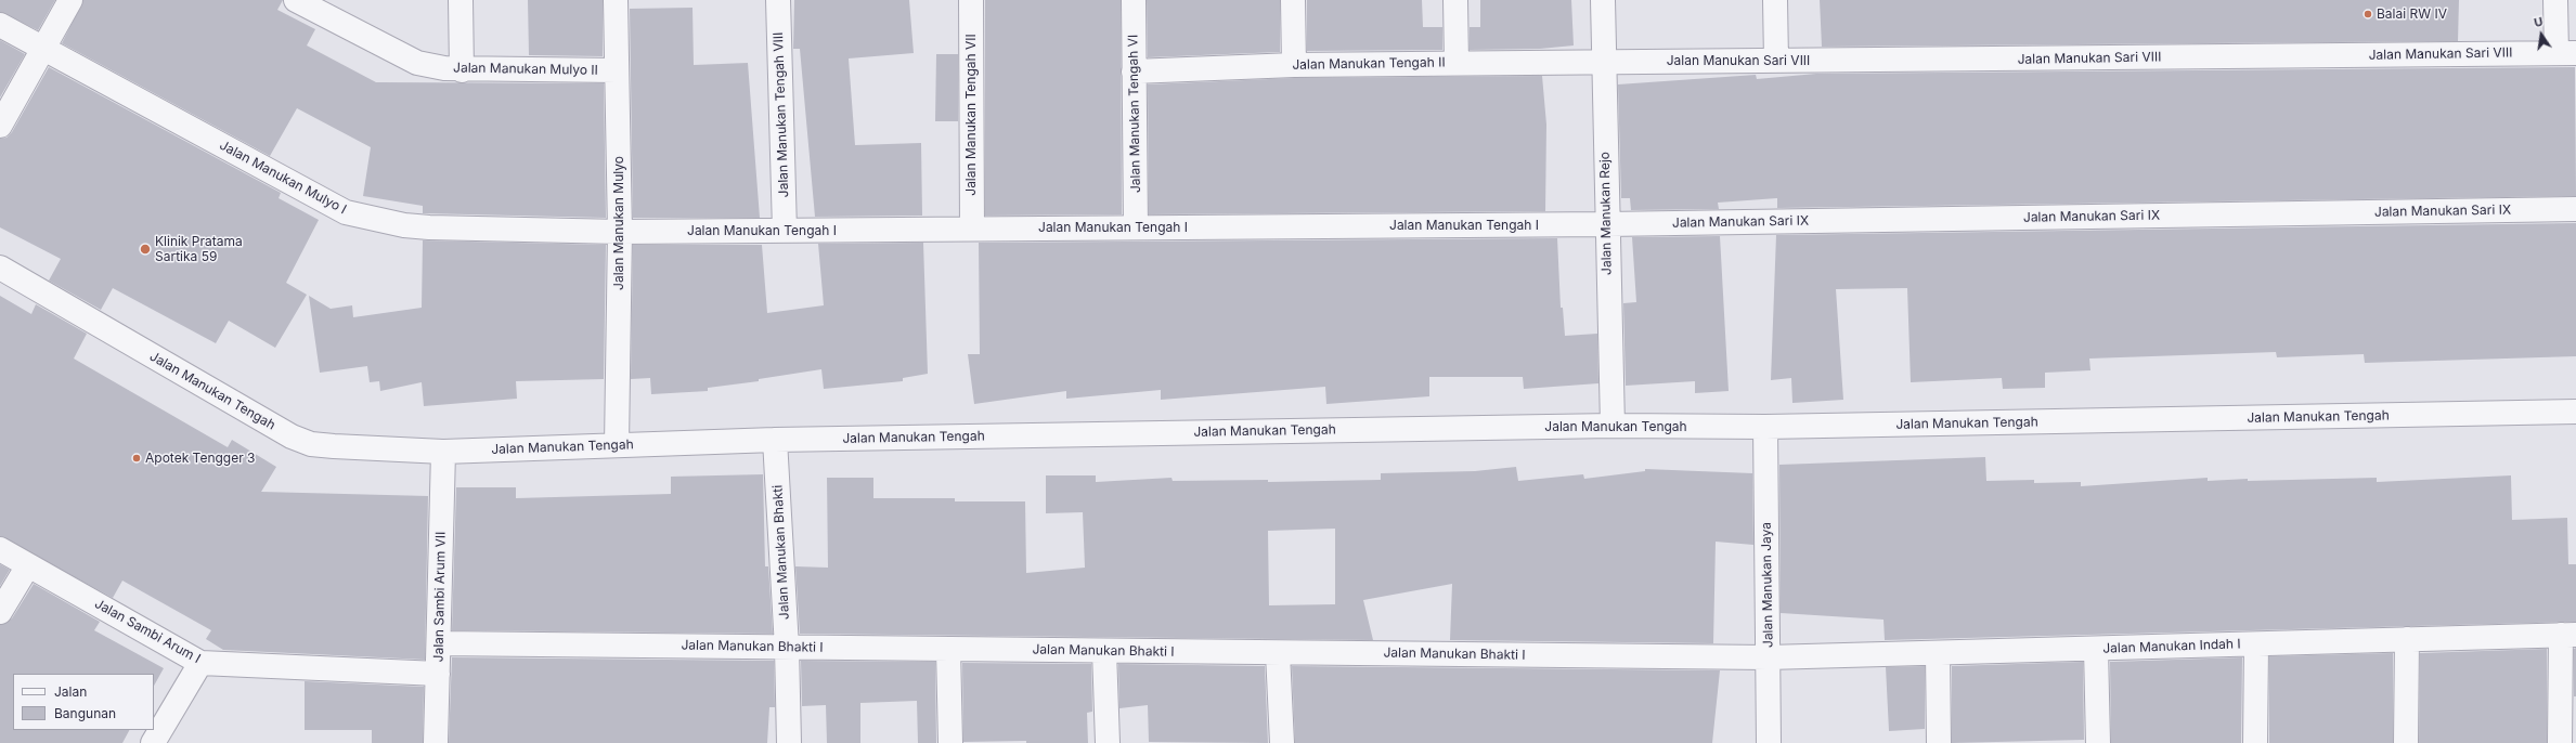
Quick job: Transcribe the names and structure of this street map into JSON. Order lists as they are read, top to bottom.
{
  "streets": {
    "street": [
      "Jalan Manukan Sari VIII",
      "Jalan Manukan Tengah II",
      "Jalan Manukan Mulyo II",
      "Jalan Manukan Tengah VI",
      "Jalan Manukan Tengah VIII",
      "Jalan Manukan Tengah VII",
      "Jalan Manukan Mulyo I",
      "Jalan Manukan Sari IX",
      "Jalan Manukan Rejo",
      "Jalan Manukan Mulyo",
      "Jalan Manukan Tengah I",
      "Jalan Manukan Tengah",
      "Jalan Manukan Bhakti",
      "Jalan Manukan Jaya",
      "Jalan Sambi Arum VII",
      "Jalan Sambi Arum I",
      "Jalan Manukan Bhakti I",
      "Jalan Manukan Indah I"
    ]
  },
  "crossings": [
    ["Jalan Manukan Sari VIII", "Jalan Manukan Tengah II"],
    ["Jalan Manukan Sari VIII", "Jalan Manukan Rejo"],
    ["Jalan Manukan Tengah II", "Jalan Manukan Tengah VI"],
    ["Jalan Manukan Tengah II", "Jalan Manukan Rejo"],
    ["Jalan Manukan Mulyo II", "Jalan Manukan Mulyo"],
    ["Jalan Manukan Tengah VI", "Jalan Manukan Tengah I"],
    ["Jalan Manukan Tengah VIII", "Jalan Manukan Tengah I"],
    ["Jalan Manukan Tengah VII", "Jalan Manukan Tengah I"],
    ["Jalan Manukan Mulyo I", "Jalan Manukan Mulyo"],
    ["Jalan Manukan Mulyo I", "Jalan Manukan Tengah I"],
    ["Jalan Manukan Sari IX", "Jalan Manukan Rejo"],
    ["Jalan Manukan Sari IX", "Jalan Manukan Tengah I"],
    ["Jalan Manukan Rejo", "Jalan Manukan Tengah I"],
    ["Jalan Manukan Rejo", "Jalan Manukan Tengah"],
    ["Jalan Manukan Mulyo", "Jalan Manukan Tengah I"],
    ["Jalan Manukan Mulyo", "Jalan Manukan Tengah"],
    ["Jalan Manukan Tengah", "Jalan Manukan Bhakti"],
    ["Jalan Manukan Tengah", "Jalan Manukan Jaya"],
    ["Jalan Manukan Tengah", "Jalan Sambi Arum VII"],
    ["Jalan Manukan Bhakti", "Jalan Manukan Bhakti I"],
    ["Jalan Manukan Jaya", "Jalan Manukan Bhakti I"],
    ["Jalan Manukan Jaya", "Jalan Manukan Indah I"],
    ["Jalan Sambi Arum VII", "Jalan Sambi Arum I"],
    ["Jalan Sambi Arum VII", "Jalan Manukan Bhakti I"],
    ["Jalan Manukan Bhakti I", "Jalan Manukan Indah I"]
  ],
  "places": ["Balai RW IV", "Klinik Pratama Sartika 59", "Apotek Tengger 3"],
  "legend": ["Jalan", "Bangunan"],
  "north": "top"
}
